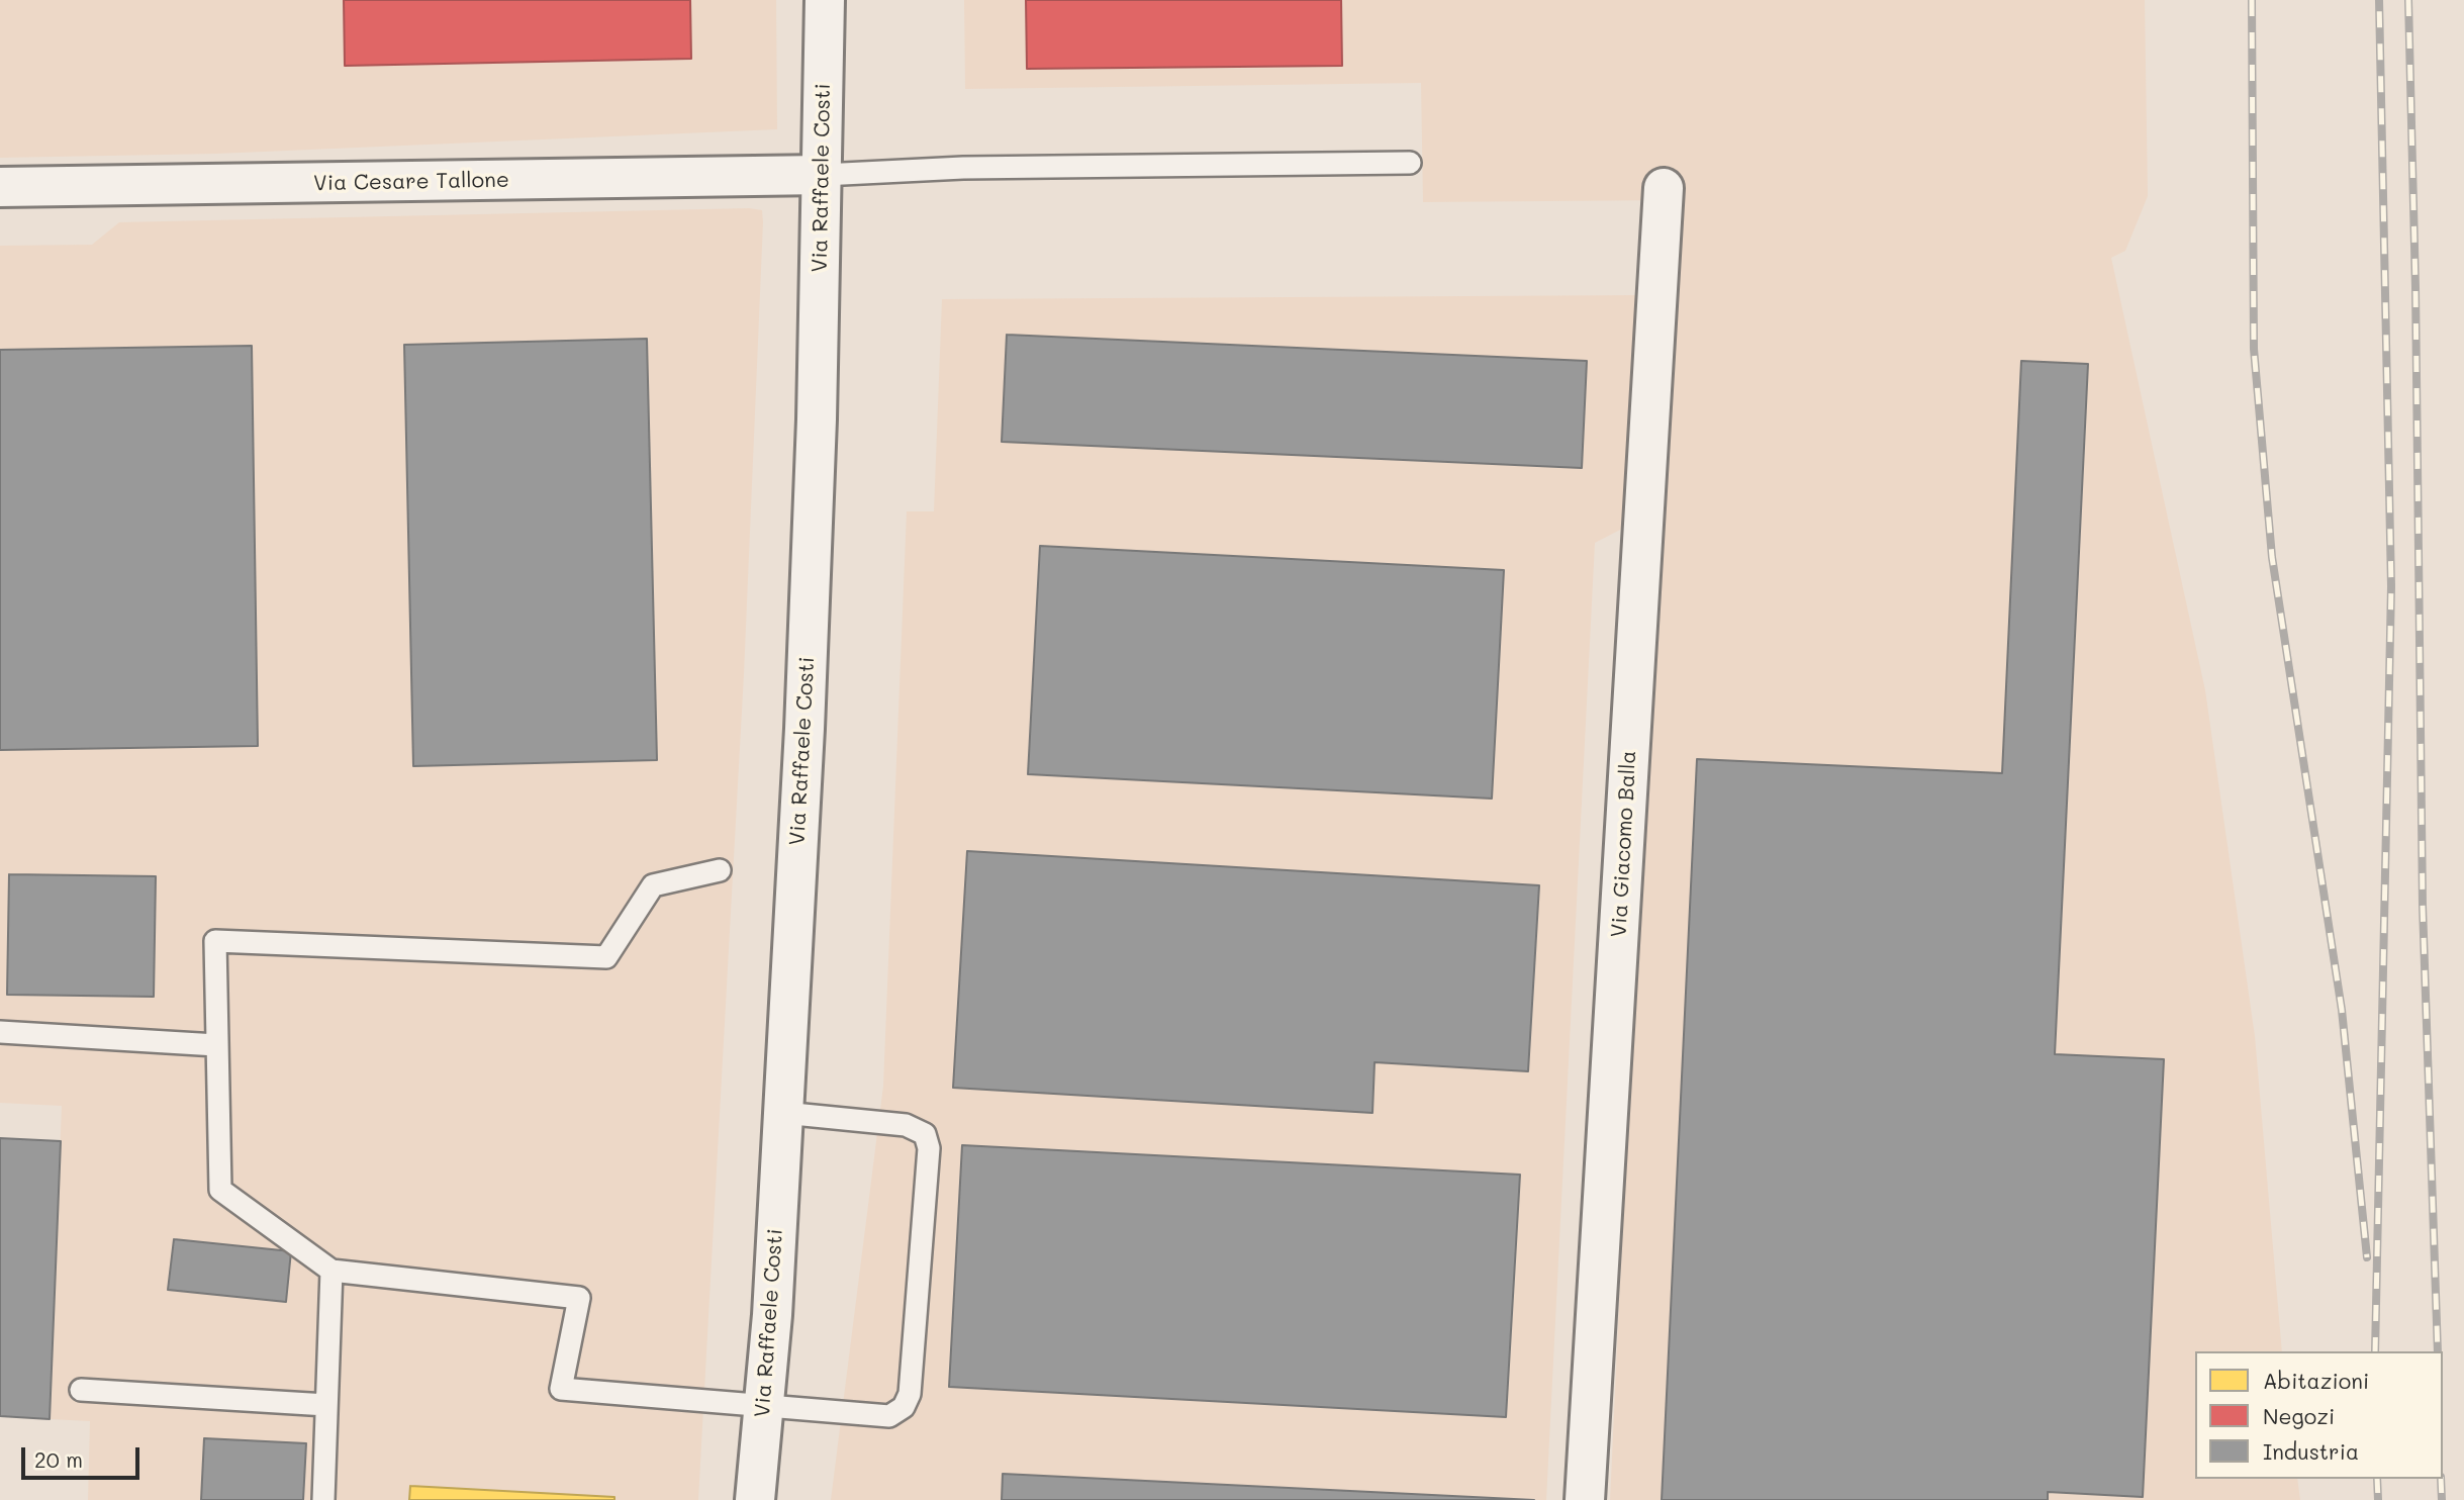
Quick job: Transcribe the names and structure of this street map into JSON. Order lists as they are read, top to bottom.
{
  "streets": {
    "street": ["Via Raffaele Costi", "Via Cesare Tallone", "Via Giacomo Balla"]
  },
  "crossings": [
    ["Via Raffaele Costi", "Via Cesare Tallone"]
  ],
  "legend": ["Abitazioni", "Negozi", "Industria"],
  "scale_bar": "20 m"
}
